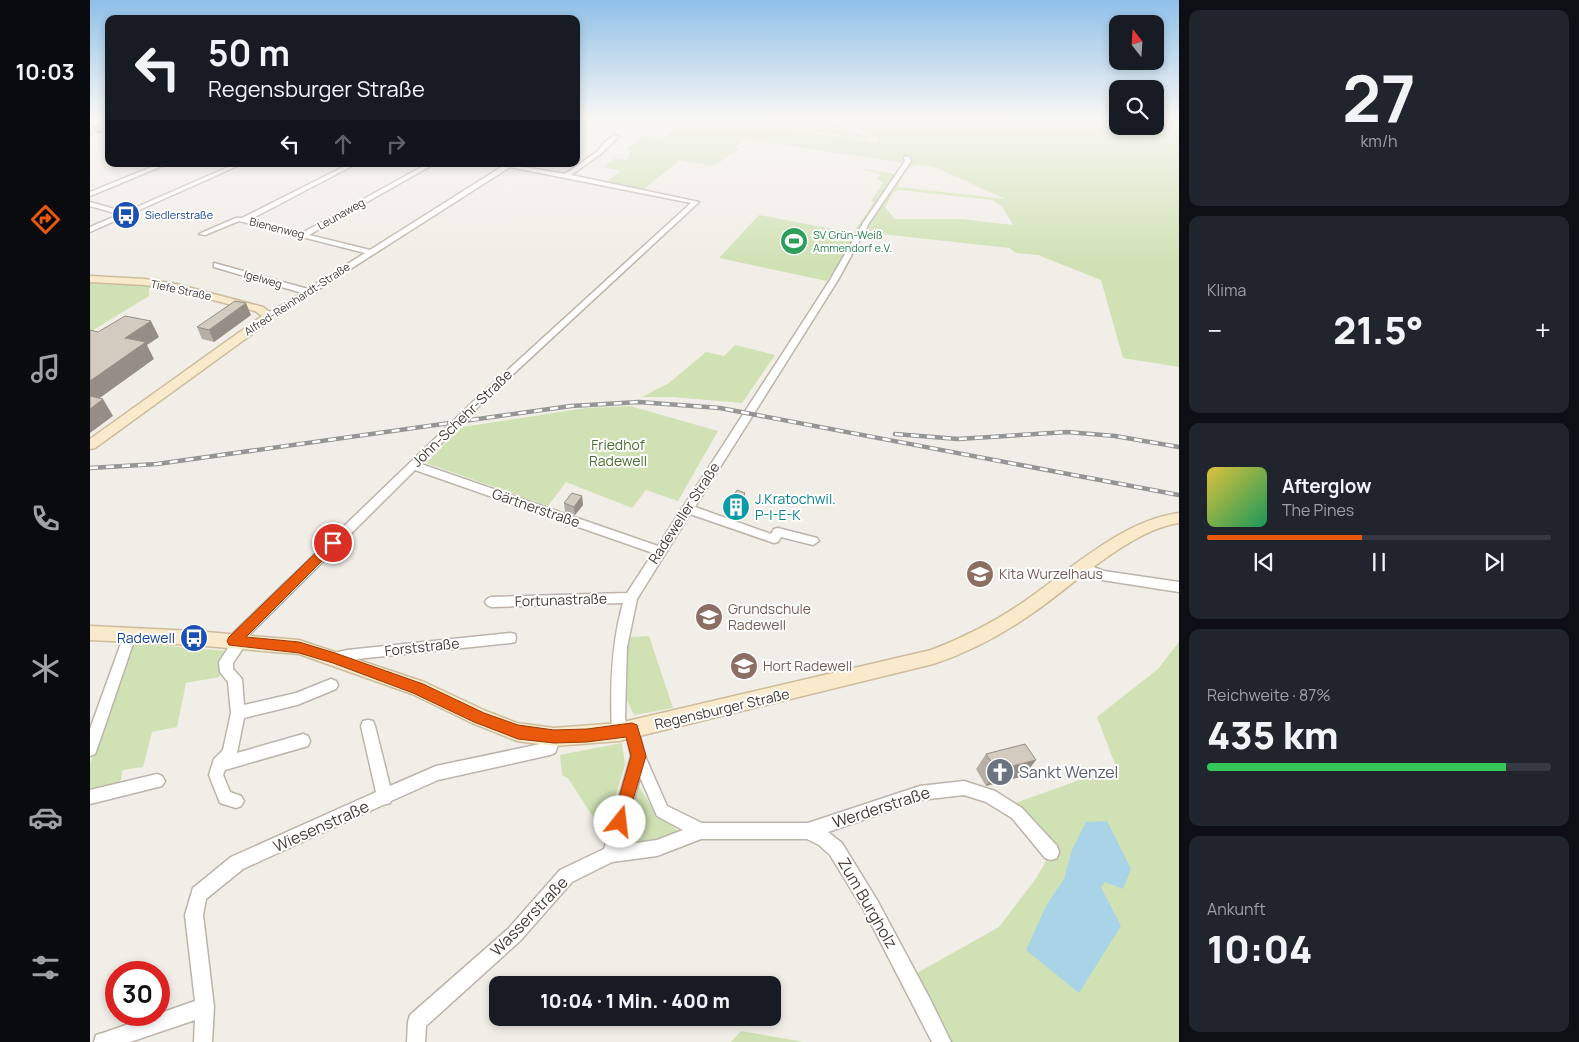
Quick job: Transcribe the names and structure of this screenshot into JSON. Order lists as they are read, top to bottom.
{
  "streets": {
    "main road": ["Tiefe Straße", "Alfred-Reinhardt-Straße", "Regensburger Straße"],
    "street": [
      "Leunaweg",
      "Bienenweg",
      "Igelweg",
      "John-Schehr-Straße",
      "Gärtnerstraße",
      "Radeweller Straße",
      "Fortunastraße",
      "Forststraße",
      "Werderstraße",
      "Wiesenstraße",
      "Zum Burgholz",
      "Wasserstraße"
    ]
  },
  "crossings": [
    ["Leunaweg", "Bienenweg"],
    ["Bienenweg", "Alfred-Reinhardt-Straße"],
    ["Igelweg", "Alfred-Reinhardt-Straße"],
    ["Tiefe Straße", "Alfred-Reinhardt-Straße"],
    ["John-Schehr-Straße", "Gärtnerstraße"],
    ["John-Schehr-Straße", "Regensburger Straße"],
    ["Gärtnerstraße", "Radeweller Straße"],
    ["Radeweller Straße", "Fortunastraße"],
    ["Radeweller Straße", "Regensburger Straße"],
    ["Forststraße", "Regensburger Straße"],
    ["Regensburger Straße", "Wiesenstraße"],
    ["Werderstraße", "Zum Burgholz"],
    ["Zum Burgholz", "Wasserstraße"]
  ],
  "parks": ["Friedhof Radewell"],
  "places": {
    "bus stop": ["Siedlerstraße", "Radewell"],
    "sports": ["SV Grün-Weiß Ammendorf e.V."],
    "building": ["J.Kratochwil. P-I-E-K"],
    "school or university": ["Kita Wurzelhaus", "Grundschule Radewell", "Hort Radewell"],
    "church": ["Sankt Wenzel"]
  },
  "north": "top",
  "page": {
    "tabs": "10:03",
    "tile": [
      ["27", "km/h"],
      "Klima",
      ["Reichweite · 87%", "435 km"],
      ["Ankunft", "10:04"]
    ],
    "turn": ["50 m", "Regensburger Straße"],
    "heat": ["−", "21.5°", "+"],
    "song": ["Afterglow", "The Pines"],
    "limit": "30",
    "trip": "10:04 · 1 Min. · 400 m"
  }
}
